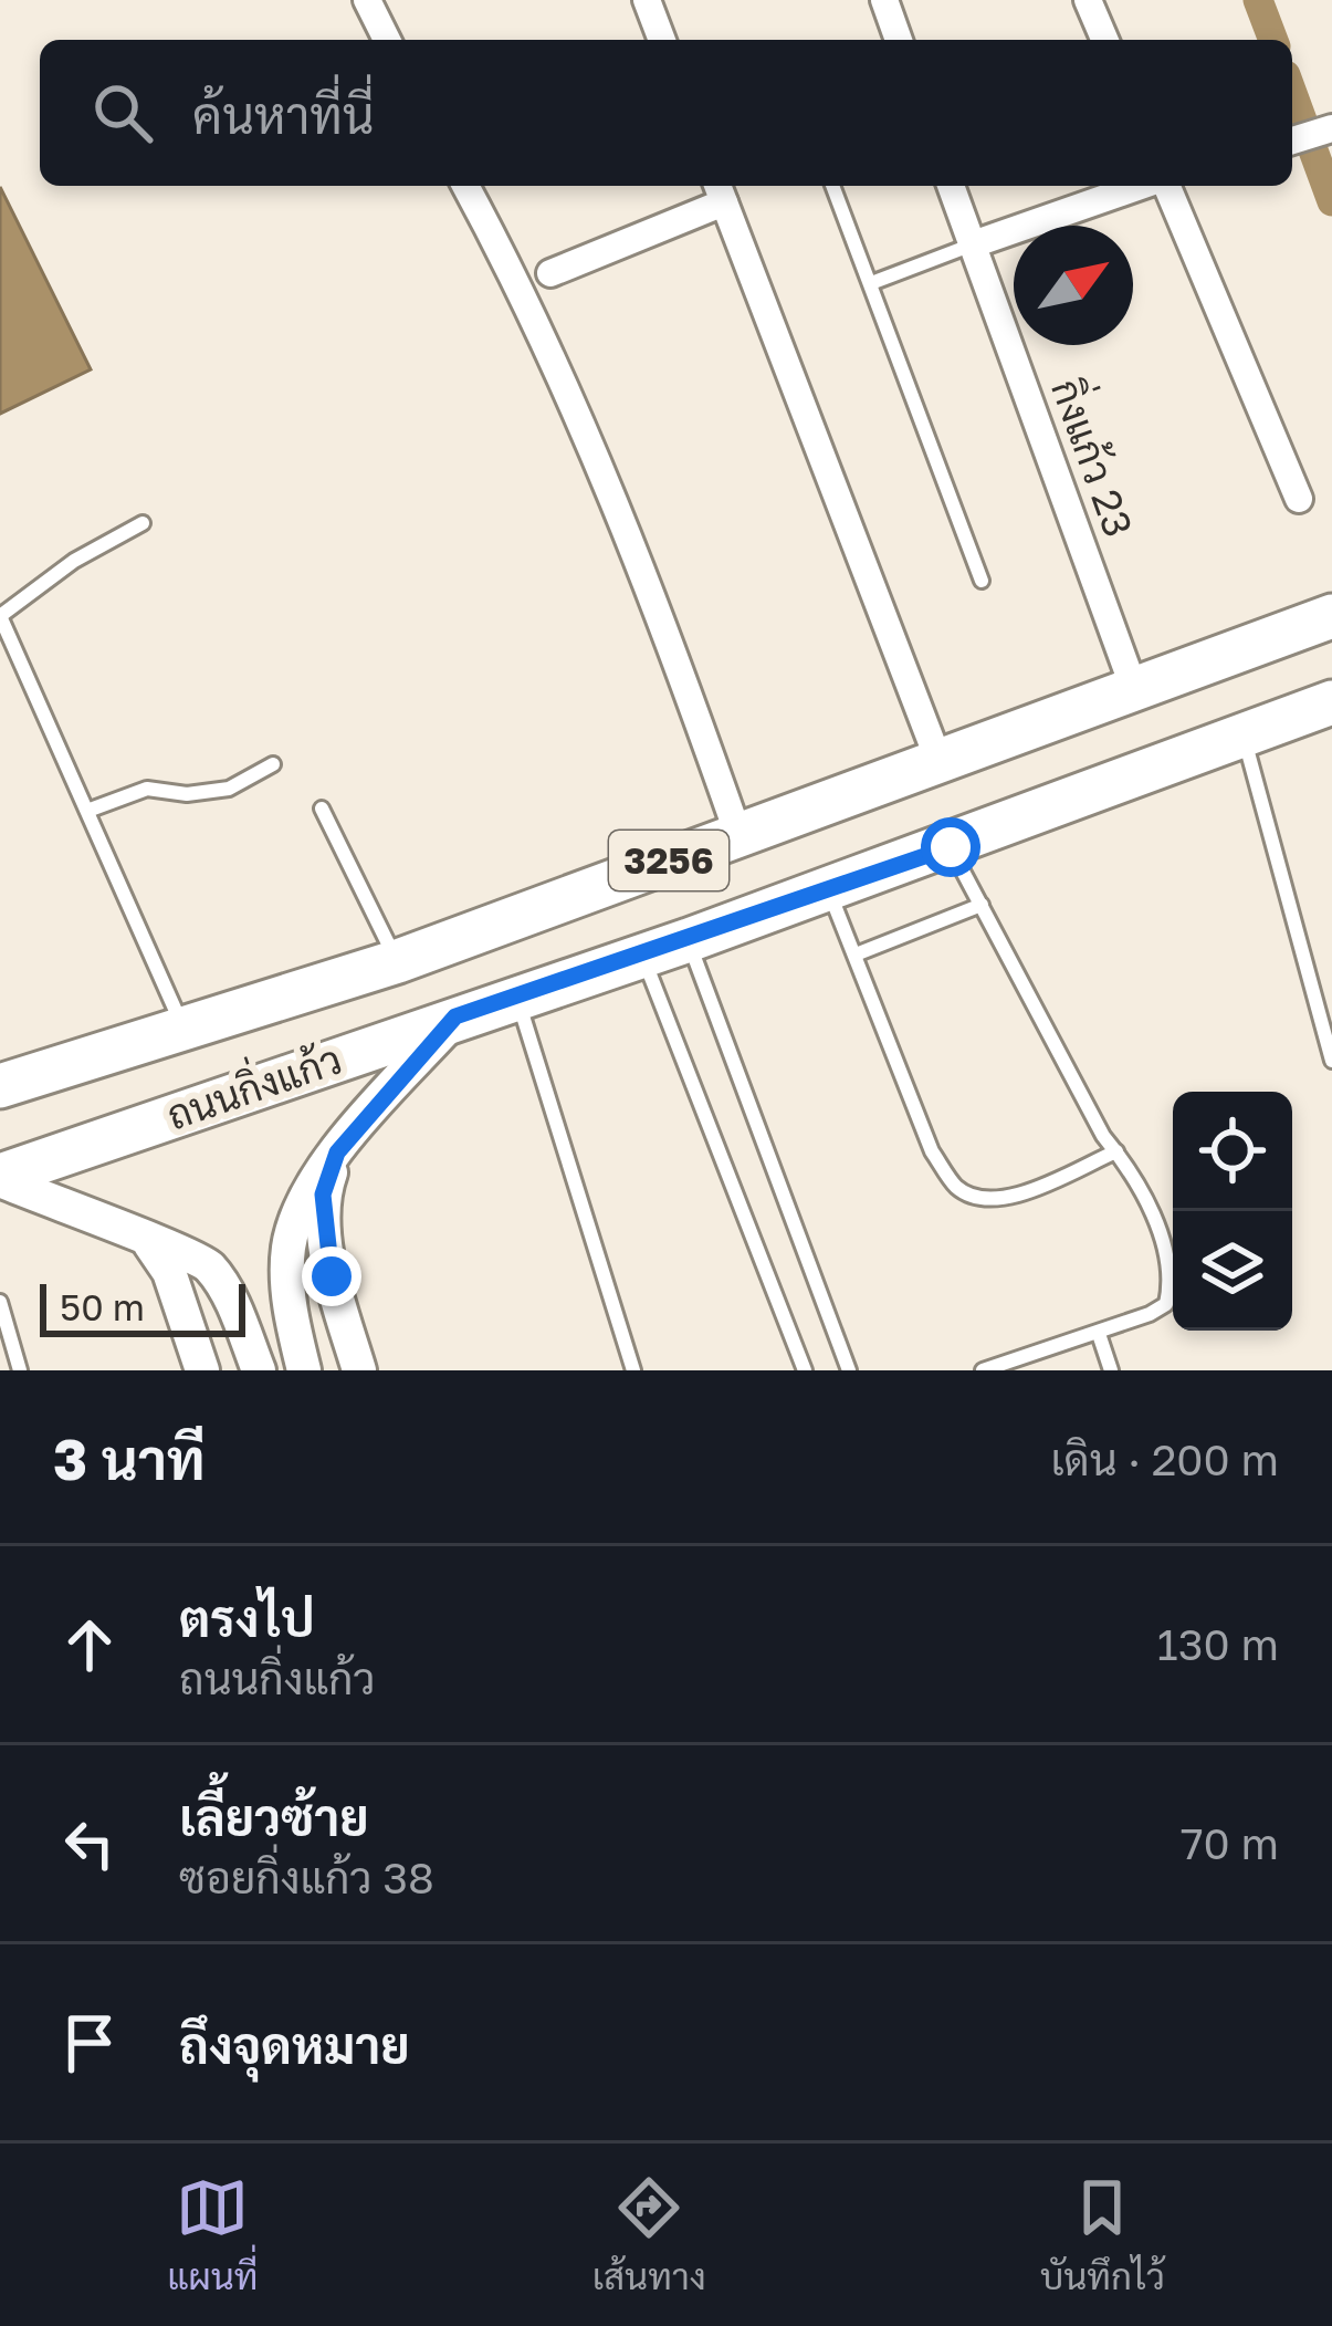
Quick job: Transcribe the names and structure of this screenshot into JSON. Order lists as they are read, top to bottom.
{
  "streets": {
    "main road": ["3256", "ถนนกิ่งแก้ว"],
    "street": ["กิ่งแก้ว 23"]
  },
  "crossings": [
    ["กิ่งแก้ว 23", "ถนนกิ่งแก้ว"]
  ],
  "scale_bar": "50 m",
  "north": "top right",
  "page": {
    "search": "ค้นหาที่นี่",
    "scale": "50 m",
    "heading": ["3 นาที", "เดิน · 200 m"],
    "list": [
      ["ตรงไป", "ถนนกิ่งแก้ว", "130 m"],
      ["เลี้ยวซ้าย", "ซอยกิ่งแก้ว 38", "70 m"],
      "ถึงจุดหมาย"
    ],
    "nav": ["แผนที่", "เส้นทาง", "บันทึกไว้"]
  }
}
